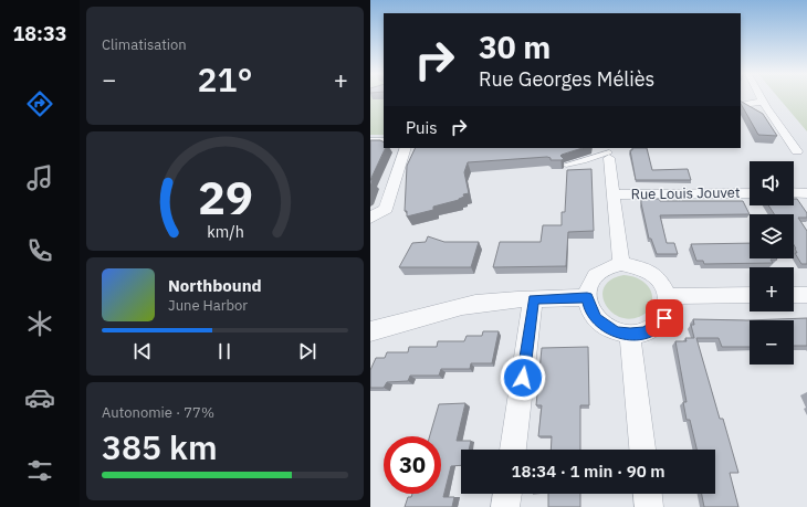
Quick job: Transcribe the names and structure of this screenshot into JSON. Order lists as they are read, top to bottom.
{
  "streets": {
    "street": ["Rue Louis Jouvet"]
  },
  "page": {
    "tabs": "18:33",
    "tile": [
      "Climatisation",
      ["Autonomie · 77%", "385 km"]
    ],
    "turn": ["30 m", "Rue Georges Méliès"],
    "heat": ["−", "21°", "+"],
    "then": "Puis",
    "map_buttons": ["+", "−"],
    "song": ["Northbound", "June Harbor"],
    "limit": "30",
    "trip": "18:34 · 1 min · 90 m",
    "gauge": ["29", "km/h"]
  }
}
